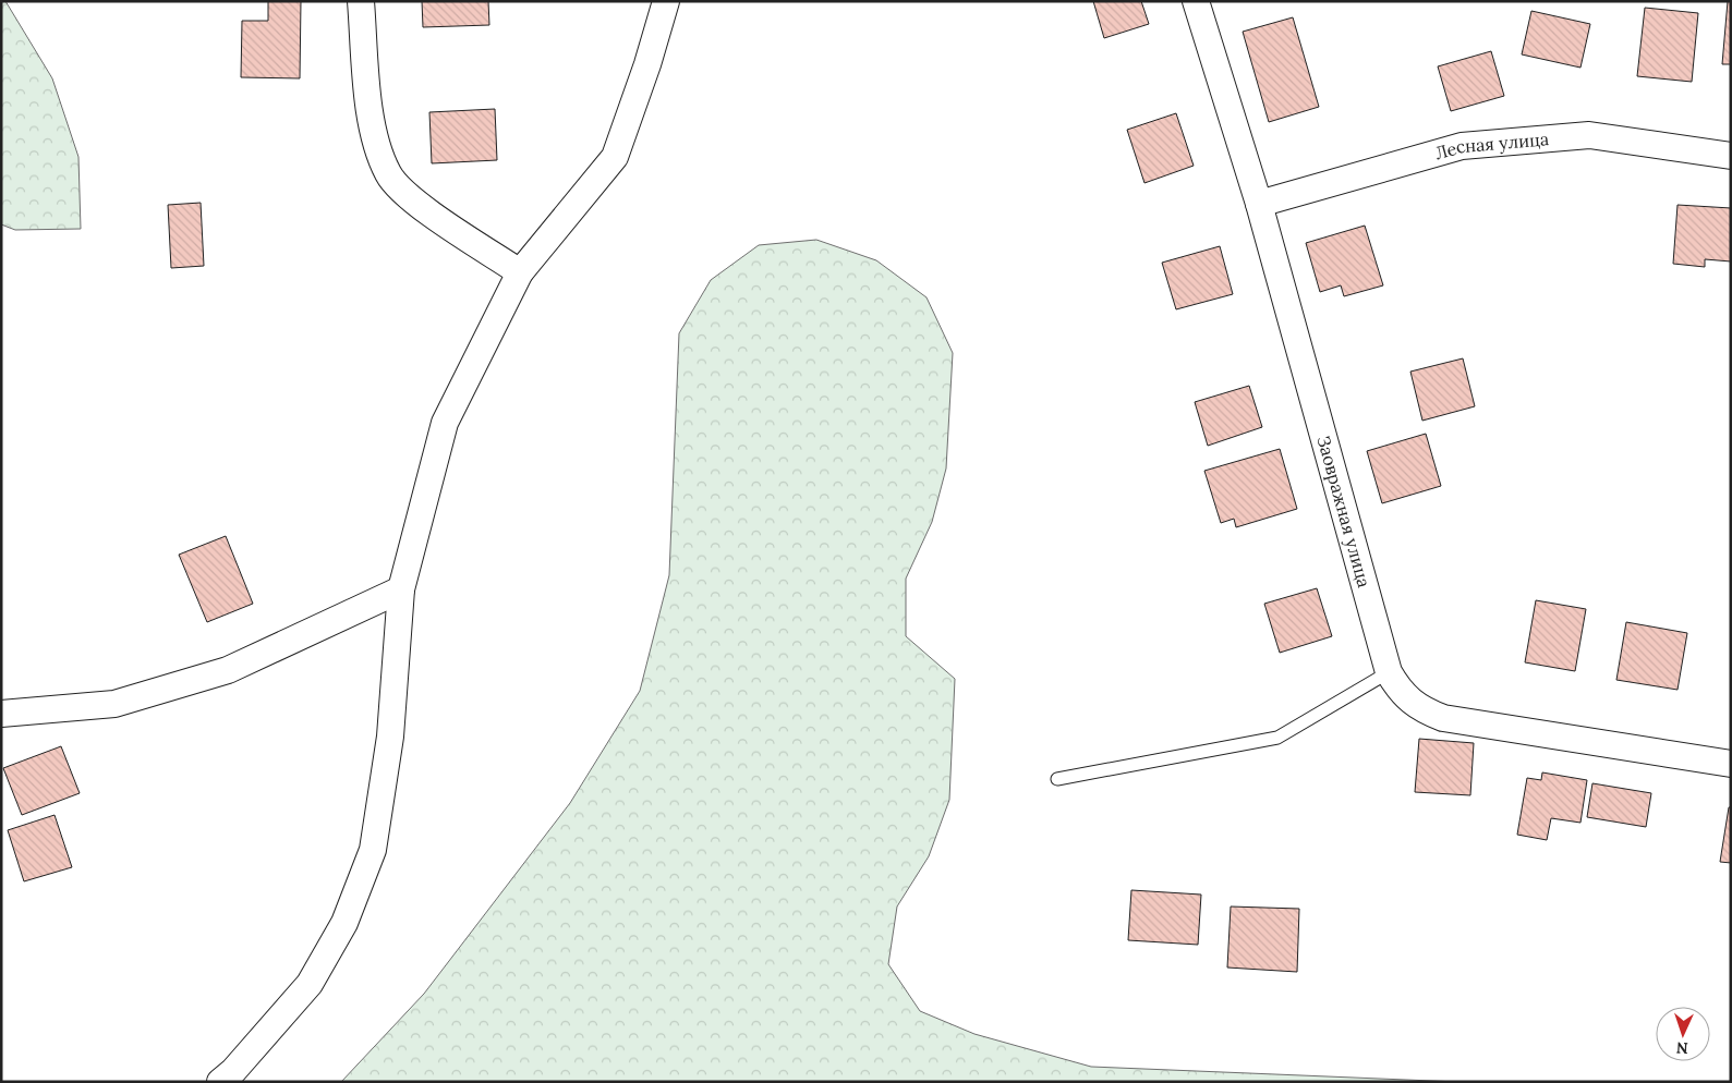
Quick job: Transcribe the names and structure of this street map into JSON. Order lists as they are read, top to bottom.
{
  "streets": {
    "street": ["Лесная улица", "Заовражная улица"]
  },
  "crossings": [
    ["Лесная улица", "Заовражная улица"]
  ],
  "north": "bottom"
}
